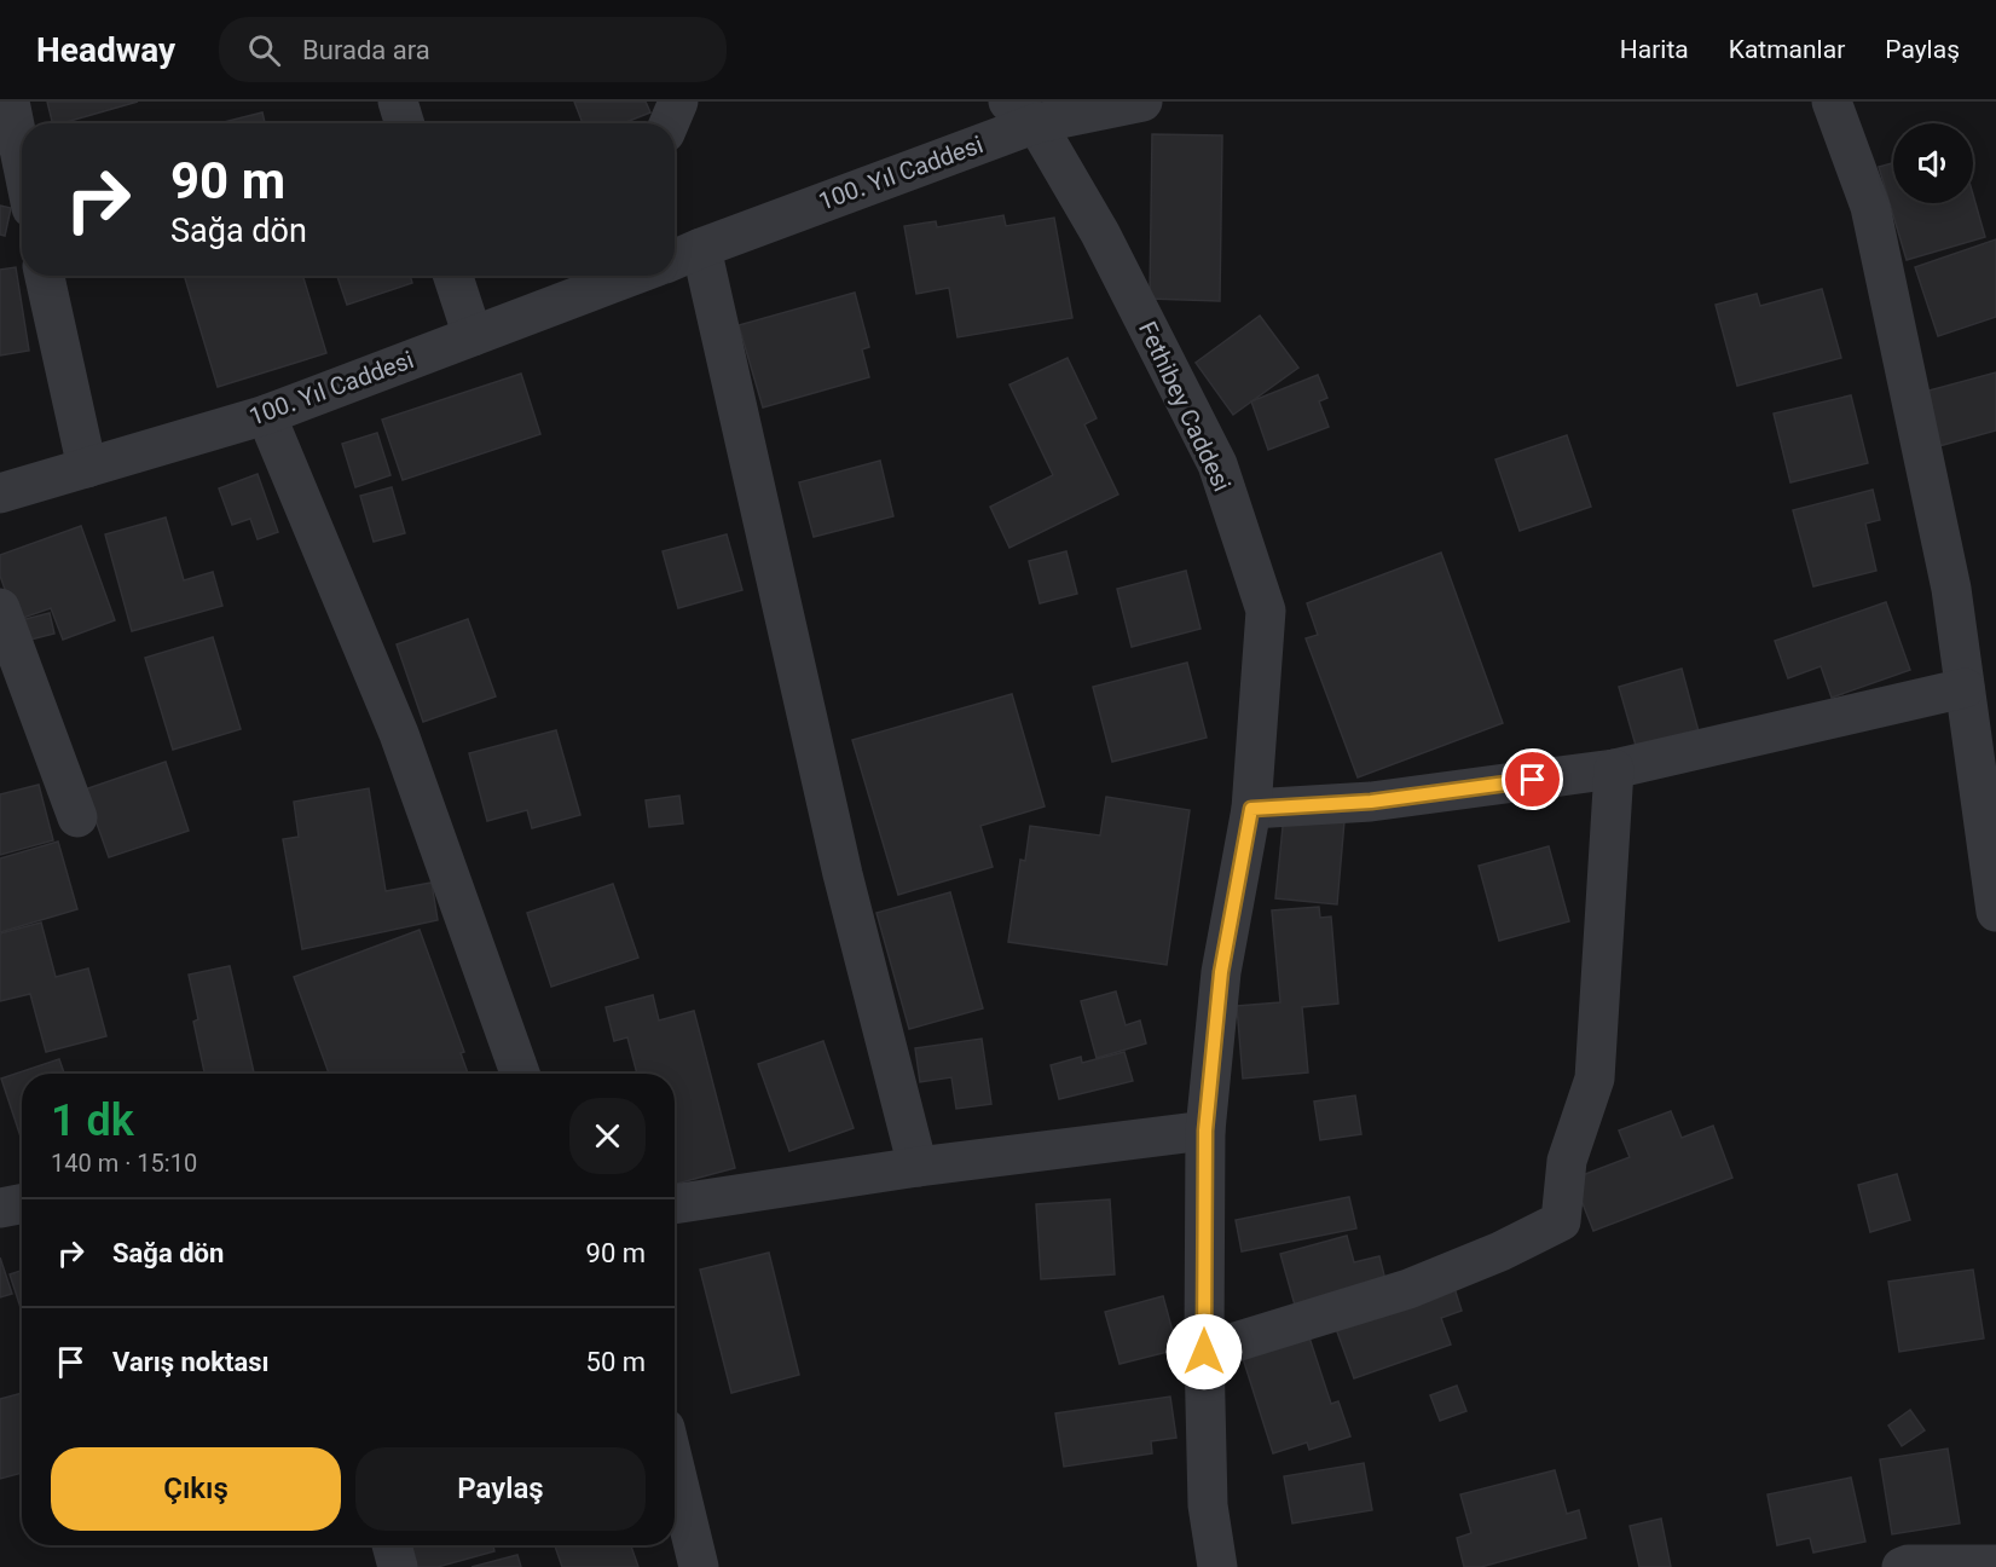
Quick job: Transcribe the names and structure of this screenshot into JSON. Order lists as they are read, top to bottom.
{
  "streets": {
    "street": ["100. Yıl Caddesi", "Fethibey Caddesi"]
  },
  "crossings": [
    ["100. Yıl Caddesi", "Fethibey Caddesi"]
  ],
  "page": {
    "header": "Headway",
    "search": "Burada ara",
    "nav": ["Harita", "Katmanlar", "Paylaş"],
    "turn": ["90 m", "Sağa dön"],
    "heading": ["1 dk", "140 m · 15:10"],
    "list": [
      {
        "name": "Sağa dön",
        "value": "90 m"
      },
      {
        "name": "Varış noktası",
        "value": "50 m"
      }
    ],
    "buttons": ["Çıkış", "Paylaş"]
  }
}
